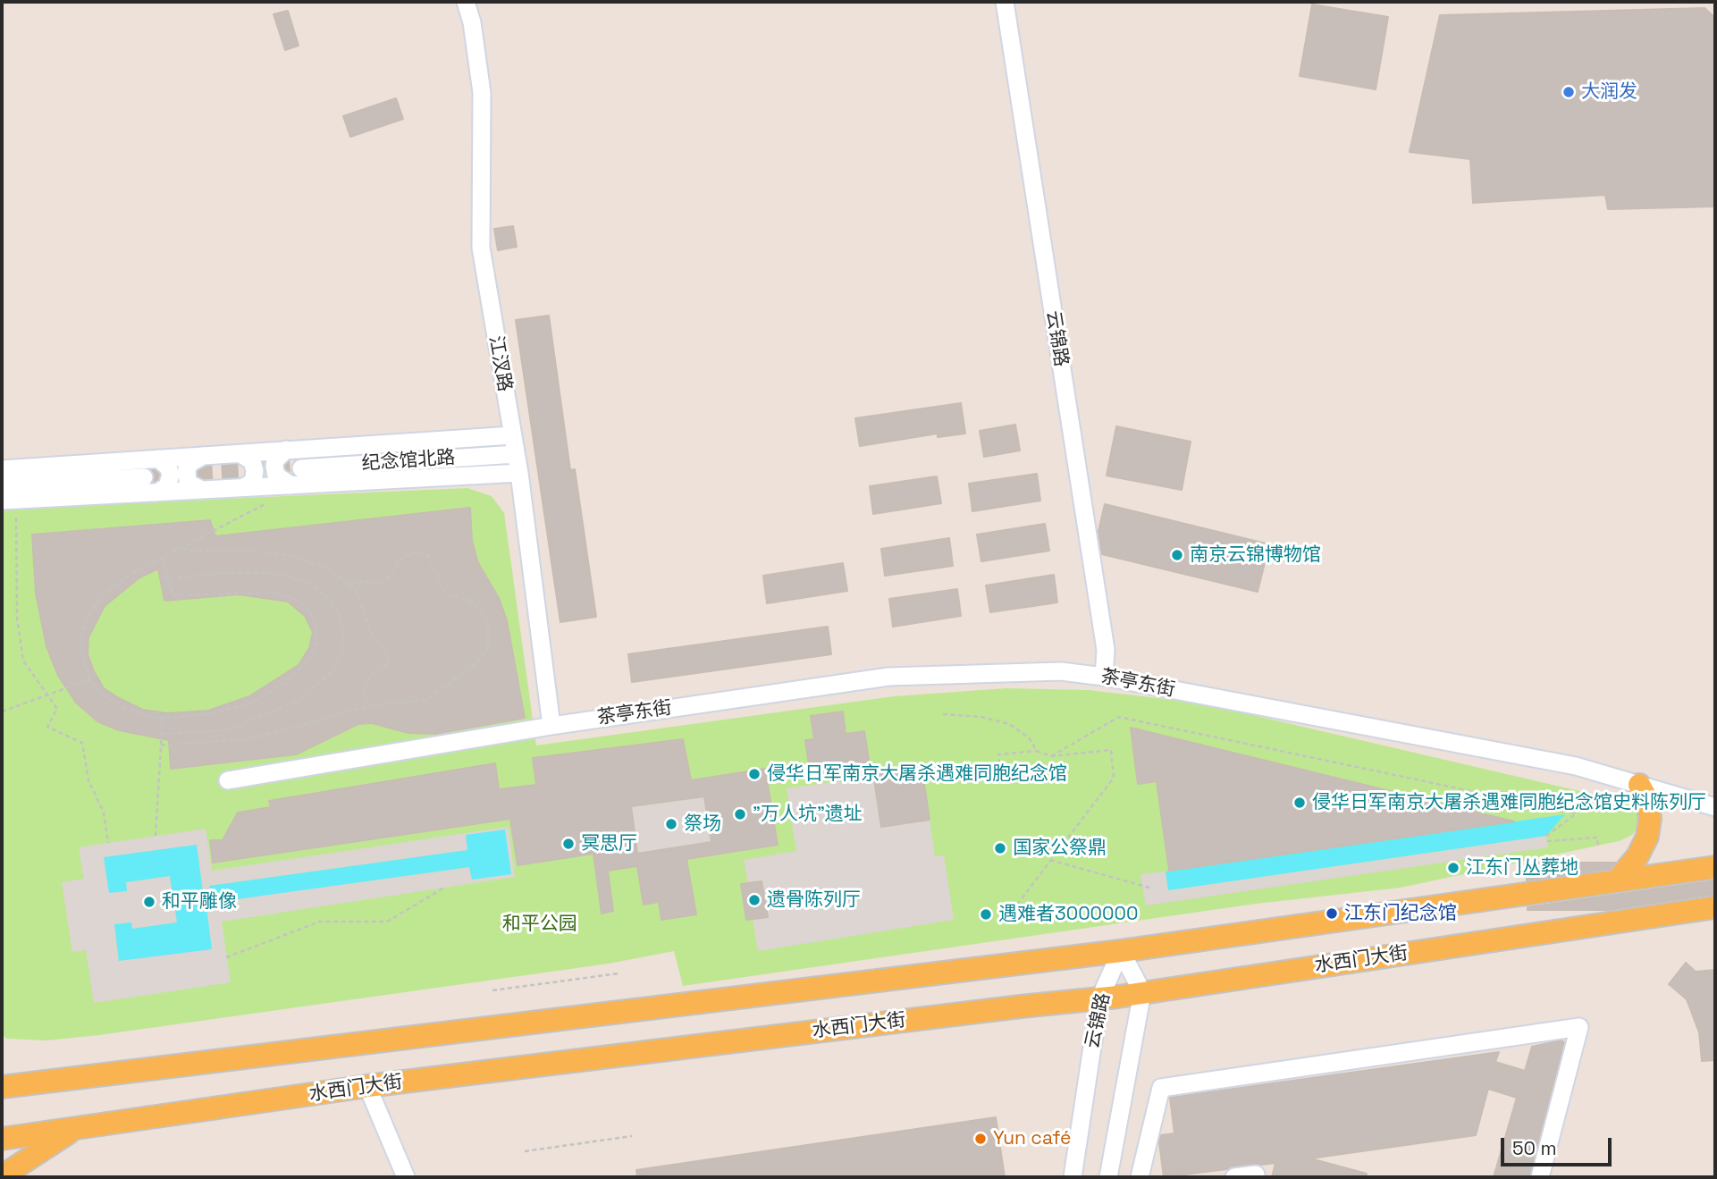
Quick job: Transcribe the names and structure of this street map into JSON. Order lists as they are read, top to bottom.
{
  "streets": {
    "main road": ["水西门大街"],
    "street": [
      "云锦路",
      "江汊路",
      "纪念馆北路",
      "茶亭东街"
    ]
  },
  "crossings": [
    ["云锦路", "茶亭东街"],
    ["云锦路", "水西门大街"],
    ["江汊路", "纪念馆北路"],
    ["江汊路", "茶亭东街"]
  ],
  "parks": ["和平公园"],
  "places": [
    "大润发",
    "南京云锦博物馆",
    "侵华日军南京大屠杀遇难同胞纪念馆",
    "侵华日军南京大屠杀遇难同胞纪念馆史料陈列厅",
    "\"万人坑\"遗址",
    "祭场",
    "冥思厅",
    "国家公祭鼎",
    "江东门丛葬地",
    "遗骨陈列厅",
    "和平雕像",
    "江东门纪念馆",
    "遇难者3000000",
    "Yun café"
  ],
  "scale_bar": "50 m"
}
